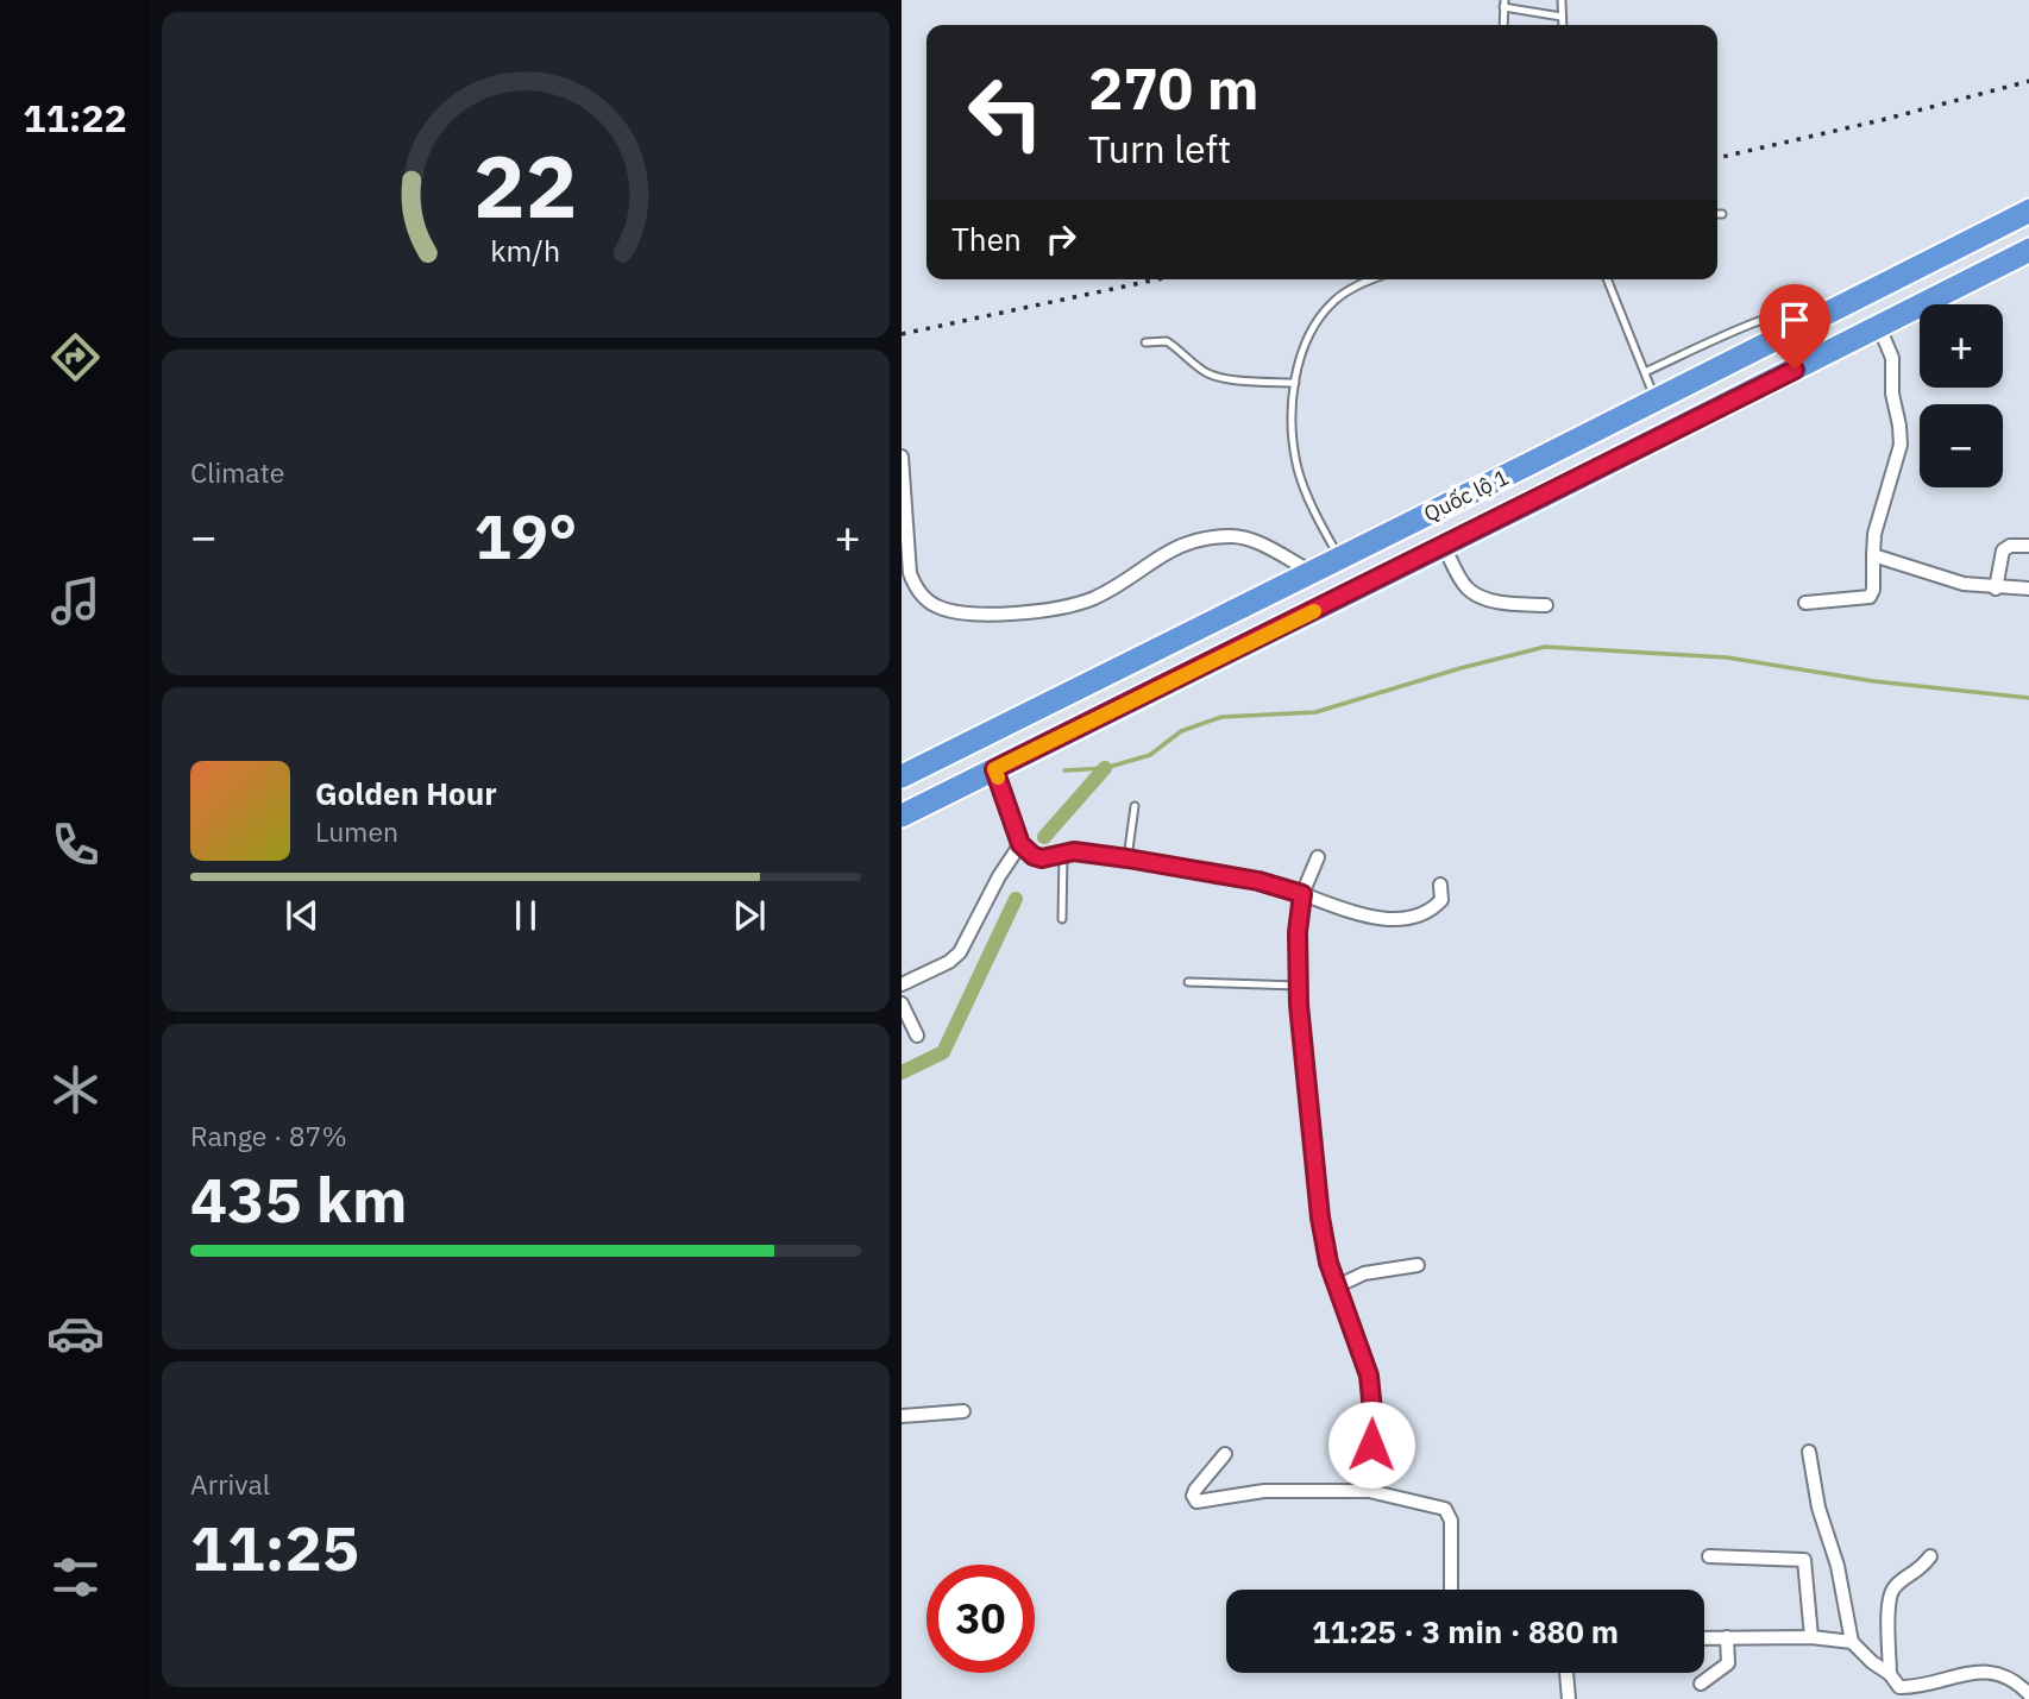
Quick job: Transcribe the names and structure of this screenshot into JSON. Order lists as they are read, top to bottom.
{
  "streets": {
    "highway": ["Quốc lộ 1"]
  },
  "page": {
    "tabs": "11:22",
    "turn": ["270 m", "Turn left"],
    "then": "Then",
    "map_buttons": ["+", "−"],
    "tile": [
      "Climate",
      ["Range · 87%", "435 km"],
      ["Arrival", "11:25"]
    ],
    "heat": ["−", "19°", "+"],
    "song": ["Golden Hour", "Lumen"],
    "limit": "30",
    "trip": "11:25 · 3 min · 880 m",
    "gauge": ["22", "km/h"]
  }
}
